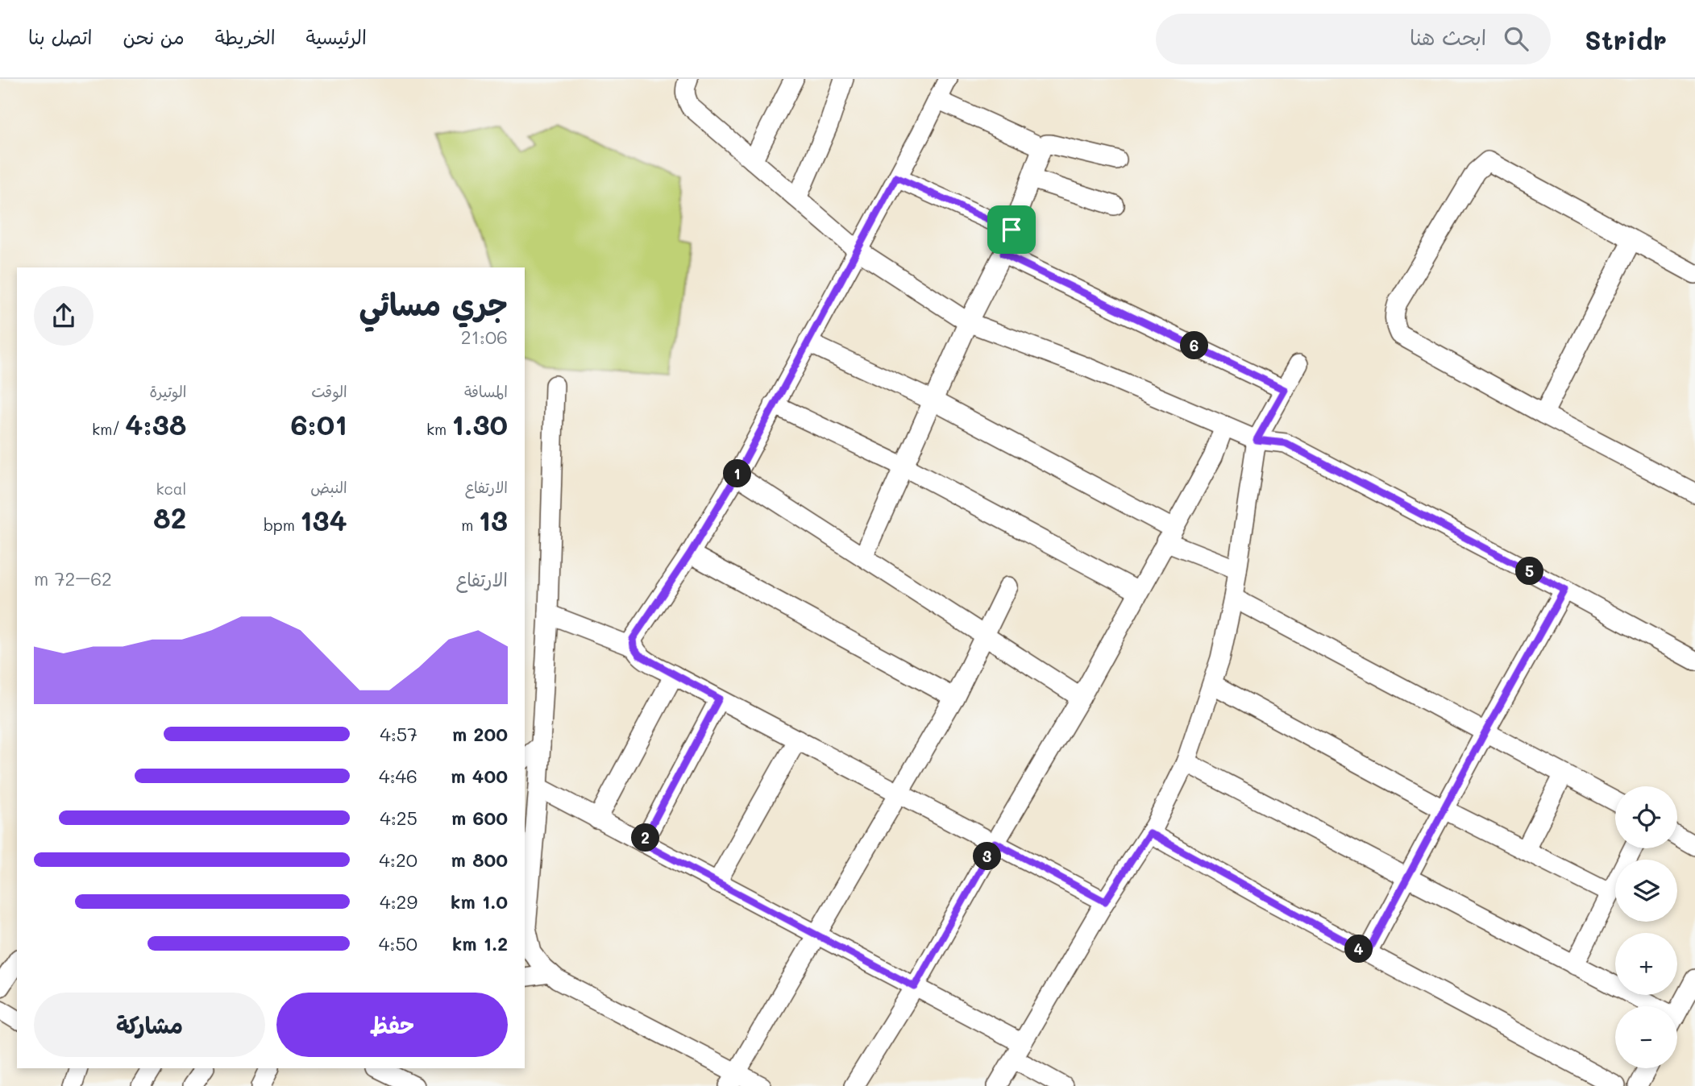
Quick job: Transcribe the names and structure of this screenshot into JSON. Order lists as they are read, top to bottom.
{
  "page": {
    "header": "Stridr",
    "search": "ابحث هنا",
    "nav": [
      "الرئيسية",
      "الخريطة",
      "من نحن",
      "اتصل بنا"
    ],
    "heading": ["جري مسائي", "21:06"],
    "pins": [
      "6",
      "1",
      "5",
      "2",
      "3",
      "4"
    ],
    "stats": [
      ["المسافة", "1.30 km"],
      ["الوقت", "6:01"],
      ["الوتيرة", "4:38 /km"],
      ["الارتفاع", "13 m"],
      ["النبض", "134 bpm"],
      ["kcal", "82"]
    ],
    "chart": ["الارتفاع", "62–72 m"],
    "list": [
      {
        "name": "200 m",
        "note": "4:57"
      },
      {
        "name": "400 m",
        "note": "4:46"
      },
      {
        "name": "600 m",
        "note": "4:25"
      },
      {
        "name": "800 m",
        "note": "4:20"
      },
      {
        "name": "1.0 km",
        "note": "4:29"
      },
      {
        "name": "1.2 km",
        "note": "4:50"
      }
    ],
    "map_buttons": ["+", "−"],
    "buttons": ["حفظ", "مشاركة"]
  }
}
